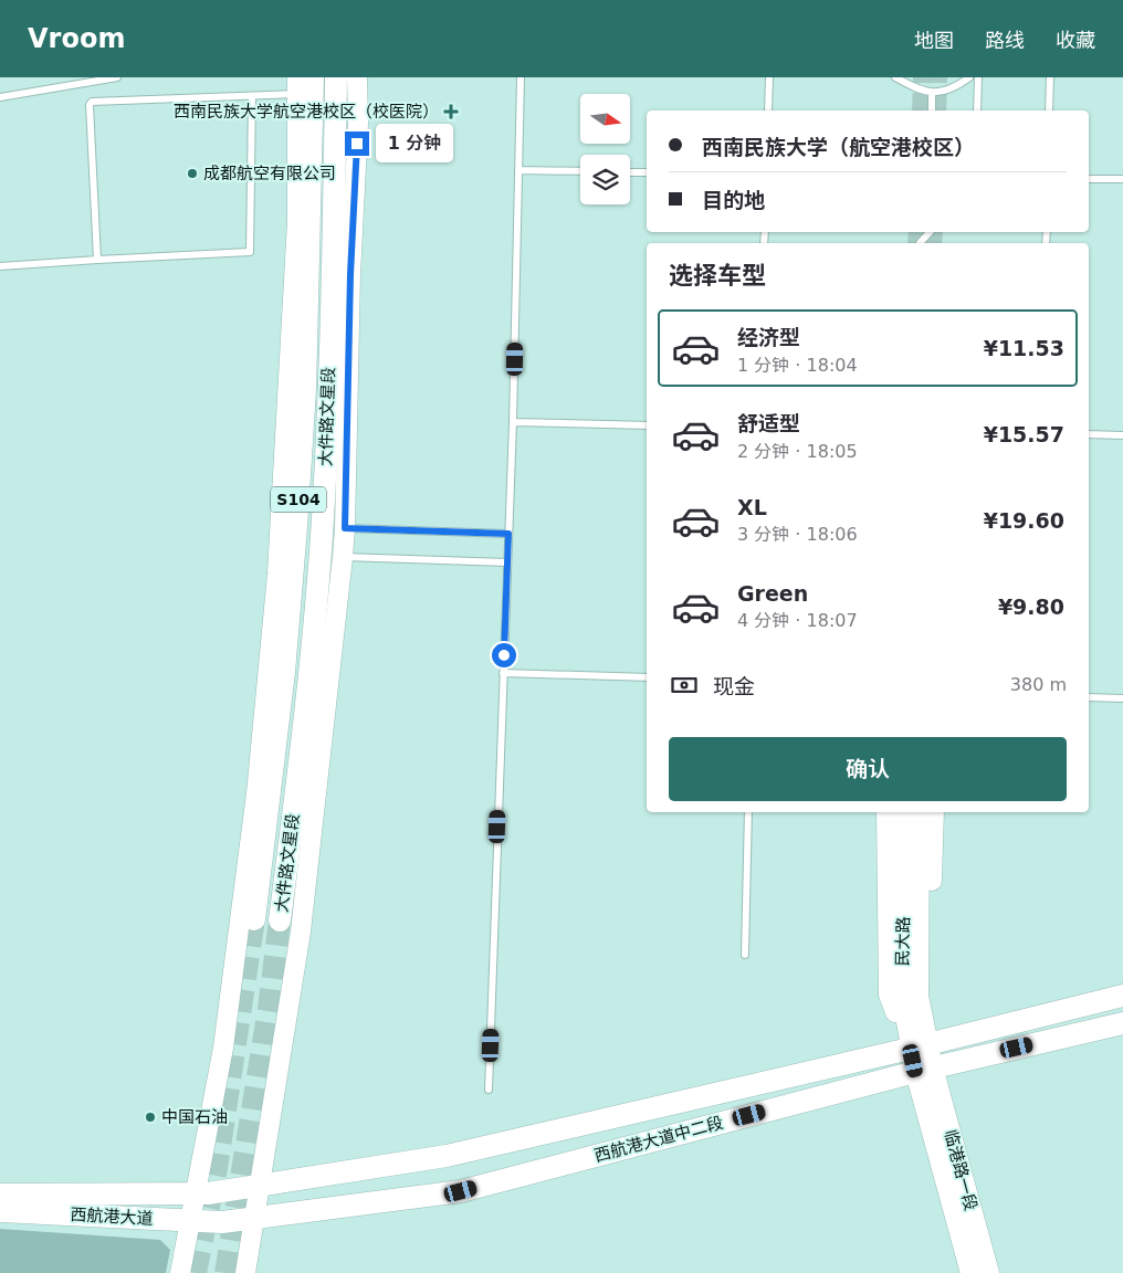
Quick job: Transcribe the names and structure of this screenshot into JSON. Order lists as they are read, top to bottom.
{
  "streets": {
    "main road": [
      "大件路文星段",
      "S104",
      "西航港大道中二段",
      "西航港大道"
    ],
    "street": ["民大路", "临港路一段"]
  },
  "crossings": [
    ["民大路", "西航港大道中二段"],
    ["民大路", "临港路一段"],
    ["西航港大道中二段", "临港路一段"],
    ["西航港大道中二段", "西航港大道"]
  ],
  "places": {
    "health": ["西南民族大学航空港校区（校医院）"],
    "other": ["成都航空有限公司", "中国石油"]
  },
  "north": "right",
  "page": {
    "header": "Vroom",
    "nav": ["地图", "路线", "收藏"],
    "banner": ["西南民族大学（航空港校区）", "目的地"],
    "bubble": "1 分钟",
    "heading": "选择车型",
    "list": [
      {
        "name": "经济型",
        "note": "1 分钟 · 18:04",
        "value": "¥11.53"
      },
      {
        "name": "舒适型",
        "note": "2 分钟 · 18:05",
        "value": "¥15.57"
      },
      {
        "name": "XL",
        "note": "3 分钟 · 18:06",
        "value": "¥19.60"
      },
      {
        "name": "Green",
        "note": "4 分钟 · 18:07",
        "value": "¥9.80"
      }
    ],
    "pay": ["现金", "380 m"],
    "buttons": "确认"
  }
}
